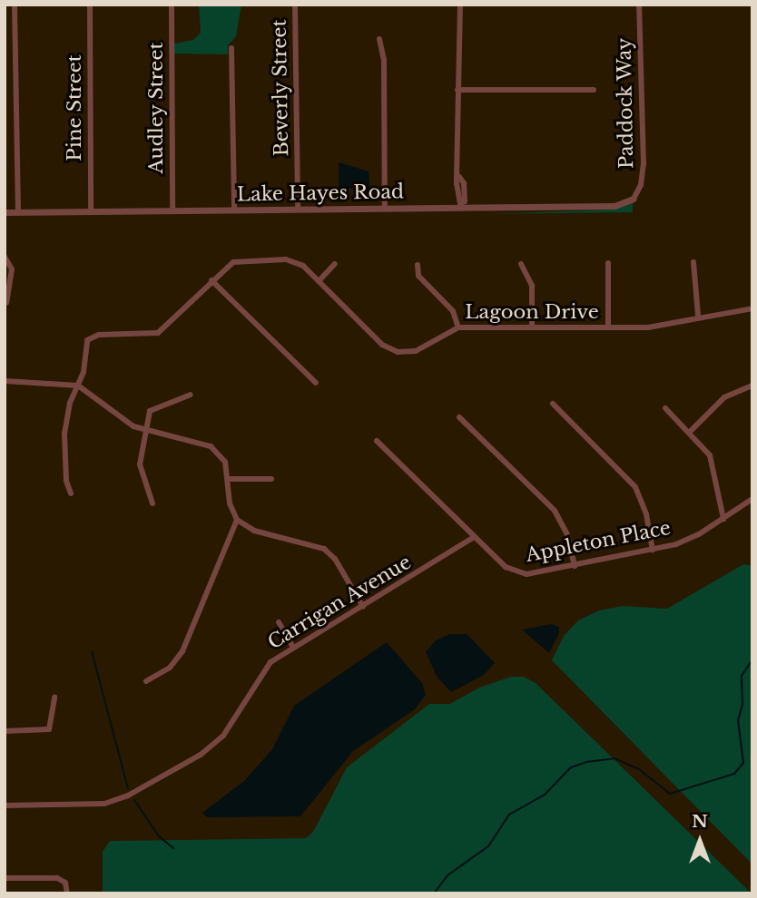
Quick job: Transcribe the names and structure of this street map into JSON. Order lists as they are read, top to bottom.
{
  "streets": {
    "street": [
      "Beverly Street",
      "Paddock Way",
      "Pine Street",
      "Audley Street",
      "Lake Hayes Road",
      "Lagoon Drive",
      "Appleton Place",
      "Carrigan Avenue"
    ]
  },
  "crossings": [
    ["Beverly Street", "Lake Hayes Road"],
    ["Paddock Way", "Lake Hayes Road"],
    ["Pine Street", "Lake Hayes Road"],
    ["Audley Street", "Lake Hayes Road"],
    ["Appleton Place", "Carrigan Avenue"]
  ],
  "north": "top"
}
